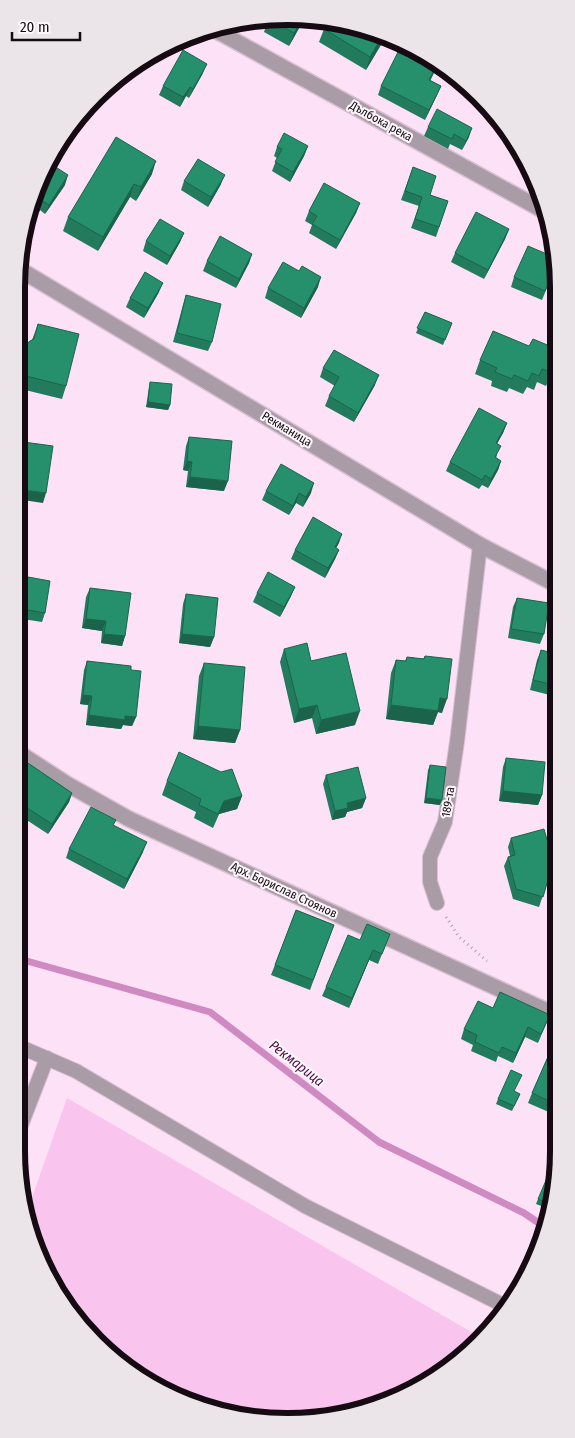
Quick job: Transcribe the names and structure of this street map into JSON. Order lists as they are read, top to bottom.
{
  "streets": {
    "street": ["Дълбока река", "Рекманица", "Арх. Борислав Стоянов"],
    "lane": ["189-та"]
  },
  "crossings": [
    ["Рекманица", "189-та"]
  ],
  "water": ["Рекмарица"],
  "scale_bar": "20 m"
}
